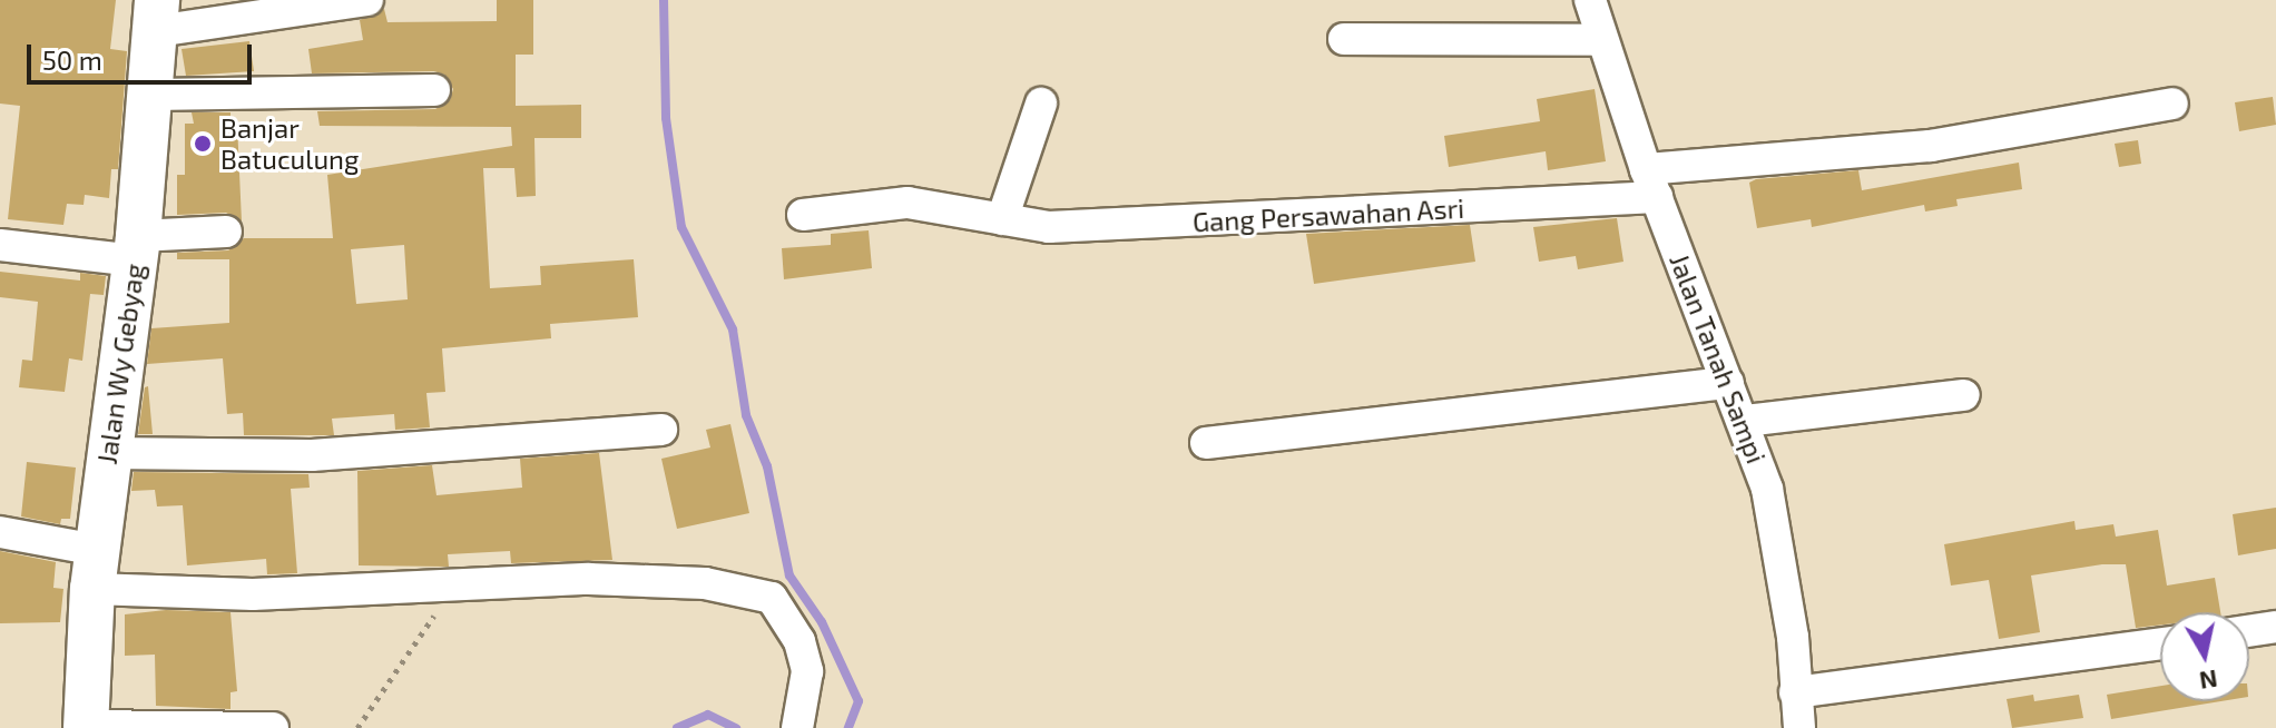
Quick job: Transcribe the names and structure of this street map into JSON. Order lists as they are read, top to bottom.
{
  "streets": {
    "street": ["Gang Persawahan Asri", "Jalan Tanah Sampi", "Jalan Wy Gebyag"]
  },
  "crossings": [
    ["Gang Persawahan Asri", "Jalan Tanah Sampi"]
  ],
  "places": ["Banjar Batuculung"],
  "scale_bar": "50 m",
  "north": "bottom"
}
